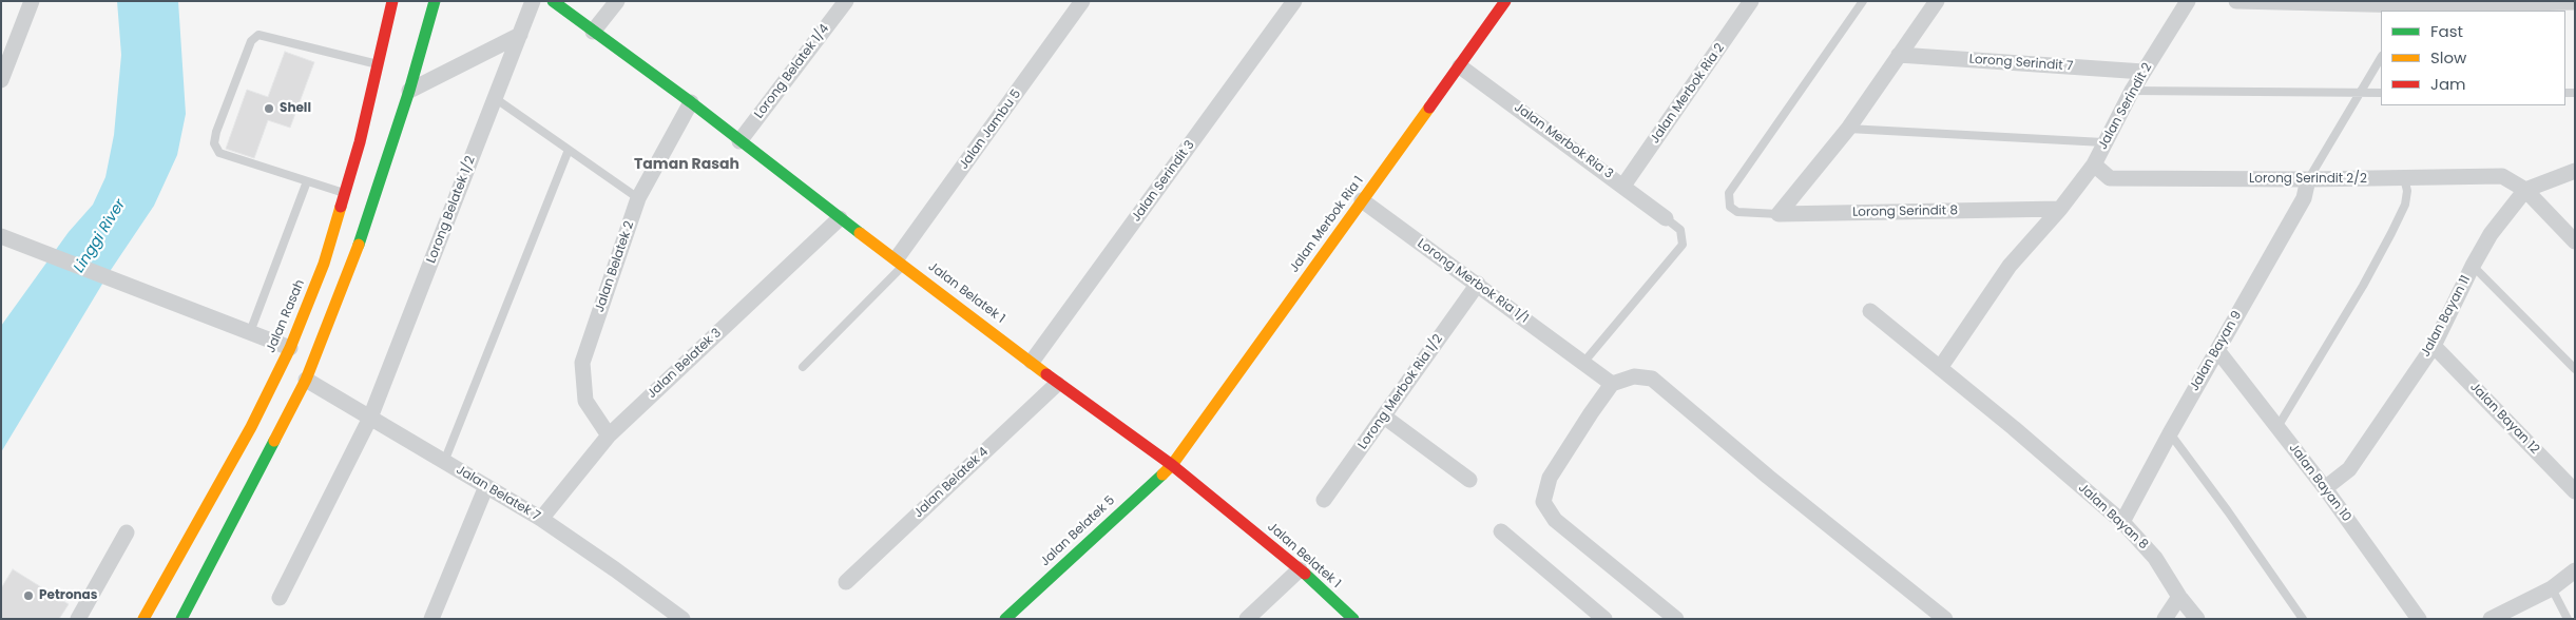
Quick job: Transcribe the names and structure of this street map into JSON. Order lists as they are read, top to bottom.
{
  "streets": {
    "main road": [
      "Jalan Merbok Ria 1",
      "Jalan Belatek 1",
      "Jalan Rasah",
      "Jalan Belatek 5"
    ],
    "street": [
      "Lorong Serindit 7",
      "Lorong Belatek 1/4",
      "Jalan Merbok Ria 2",
      "Jalan Serindit 2",
      "Jalan Jambu 5",
      "Jalan Merbok Ria 3",
      "Lorong Serindit 2/2",
      "Jalan Serindit 3",
      "Lorong Belatek 1/2",
      "Lorong Serindit 8",
      "Jalan Belatek 2",
      "Lorong Merbok Ria 1/1",
      "Jalan Bayan 11",
      "Jalan Bayan 9",
      "Jalan Belatek 3",
      "Lorong Merbok Ria 1/2",
      "Jalan Bayan 12",
      "Jalan Belatek 4",
      "Jalan Bayan 10",
      "Jalan Belatek 7",
      "Jalan Bayan 8"
    ]
  },
  "crossings": [
    ["Lorong Serindit 7", "Jalan Serindit 2"],
    ["Lorong Belatek 1/4", "Jalan Belatek 1"],
    ["Jalan Merbok Ria 2", "Jalan Merbok Ria 3"],
    ["Jalan Serindit 2", "Lorong Serindit 2/2"],
    ["Jalan Serindit 2", "Lorong Serindit 8"],
    ["Jalan Jambu 5", "Jalan Belatek 1"],
    ["Jalan Merbok Ria 3", "Jalan Merbok Ria 1"],
    ["Lorong Serindit 2/2", "Jalan Bayan 11"],
    ["Lorong Serindit 2/2", "Jalan Bayan 9"],
    ["Jalan Serindit 3", "Jalan Belatek 1"],
    ["Lorong Belatek 1/2", "Jalan Belatek 7"],
    ["Jalan Merbok Ria 1", "Lorong Merbok Ria 1/1"],
    ["Jalan Merbok Ria 1", "Jalan Belatek 1"],
    ["Jalan Merbok Ria 1", "Jalan Belatek 5"],
    ["Jalan Belatek 2", "Jalan Belatek 1"],
    ["Jalan Belatek 2", "Jalan Belatek 3"],
    ["Lorong Merbok Ria 1/1", "Lorong Merbok Ria 1/2"],
    ["Jalan Belatek 1", "Jalan Belatek 3"],
    ["Jalan Belatek 1", "Jalan Belatek 4"],
    ["Jalan Belatek 1", "Jalan Belatek 5"],
    ["Jalan Bayan 11", "Jalan Bayan 12"],
    ["Jalan Bayan 11", "Jalan Bayan 10"],
    ["Jalan Bayan 9", "Jalan Bayan 10"],
    ["Jalan Bayan 9", "Jalan Bayan 8"],
    ["Jalan Belatek 3", "Jalan Belatek 7"]
  ],
  "districts": ["Taman Rasah"],
  "water": ["Linggi River"],
  "places": ["Shell", "Petronas"],
  "legend": ["Fast", "Slow", "Jam"]
}
